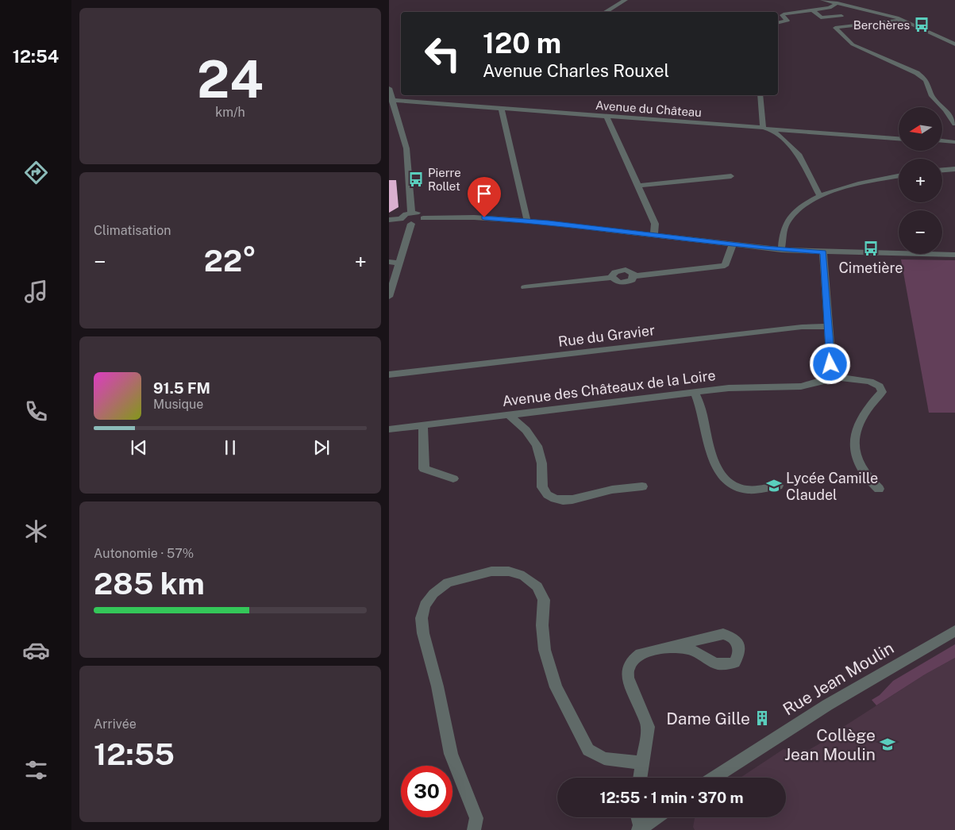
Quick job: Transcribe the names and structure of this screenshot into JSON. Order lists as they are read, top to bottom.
{
  "streets": {
    "street": [
      "Avenue du Château",
      "Rue du Gravier",
      "Avenue des Châteaux de la Loire",
      "Rue Jean Moulin"
    ]
  },
  "places": {
    "bus stop": ["Berchères", "Pierre Rollet", "Cimetière"],
    "school or university": ["Lycée Camille Claudel", "Collège Jean Moulin"],
    "building": ["Dame Gille"]
  },
  "north": "left",
  "page": {
    "tabs": "12:54",
    "tile": [
      ["24", "km/h"],
      "Climatisation",
      ["Autonomie · 57%", "285 km"],
      ["Arrivée", "12:55"]
    ],
    "turn": ["120 m", "Avenue Charles Rouxel"],
    "map_buttons": ["+", "−"],
    "heat": ["−", "22°", "+"],
    "song": ["91.5 FM", "Musique"],
    "limit": "30",
    "trip": "12:55 · 1 min · 370 m"
  }
}
